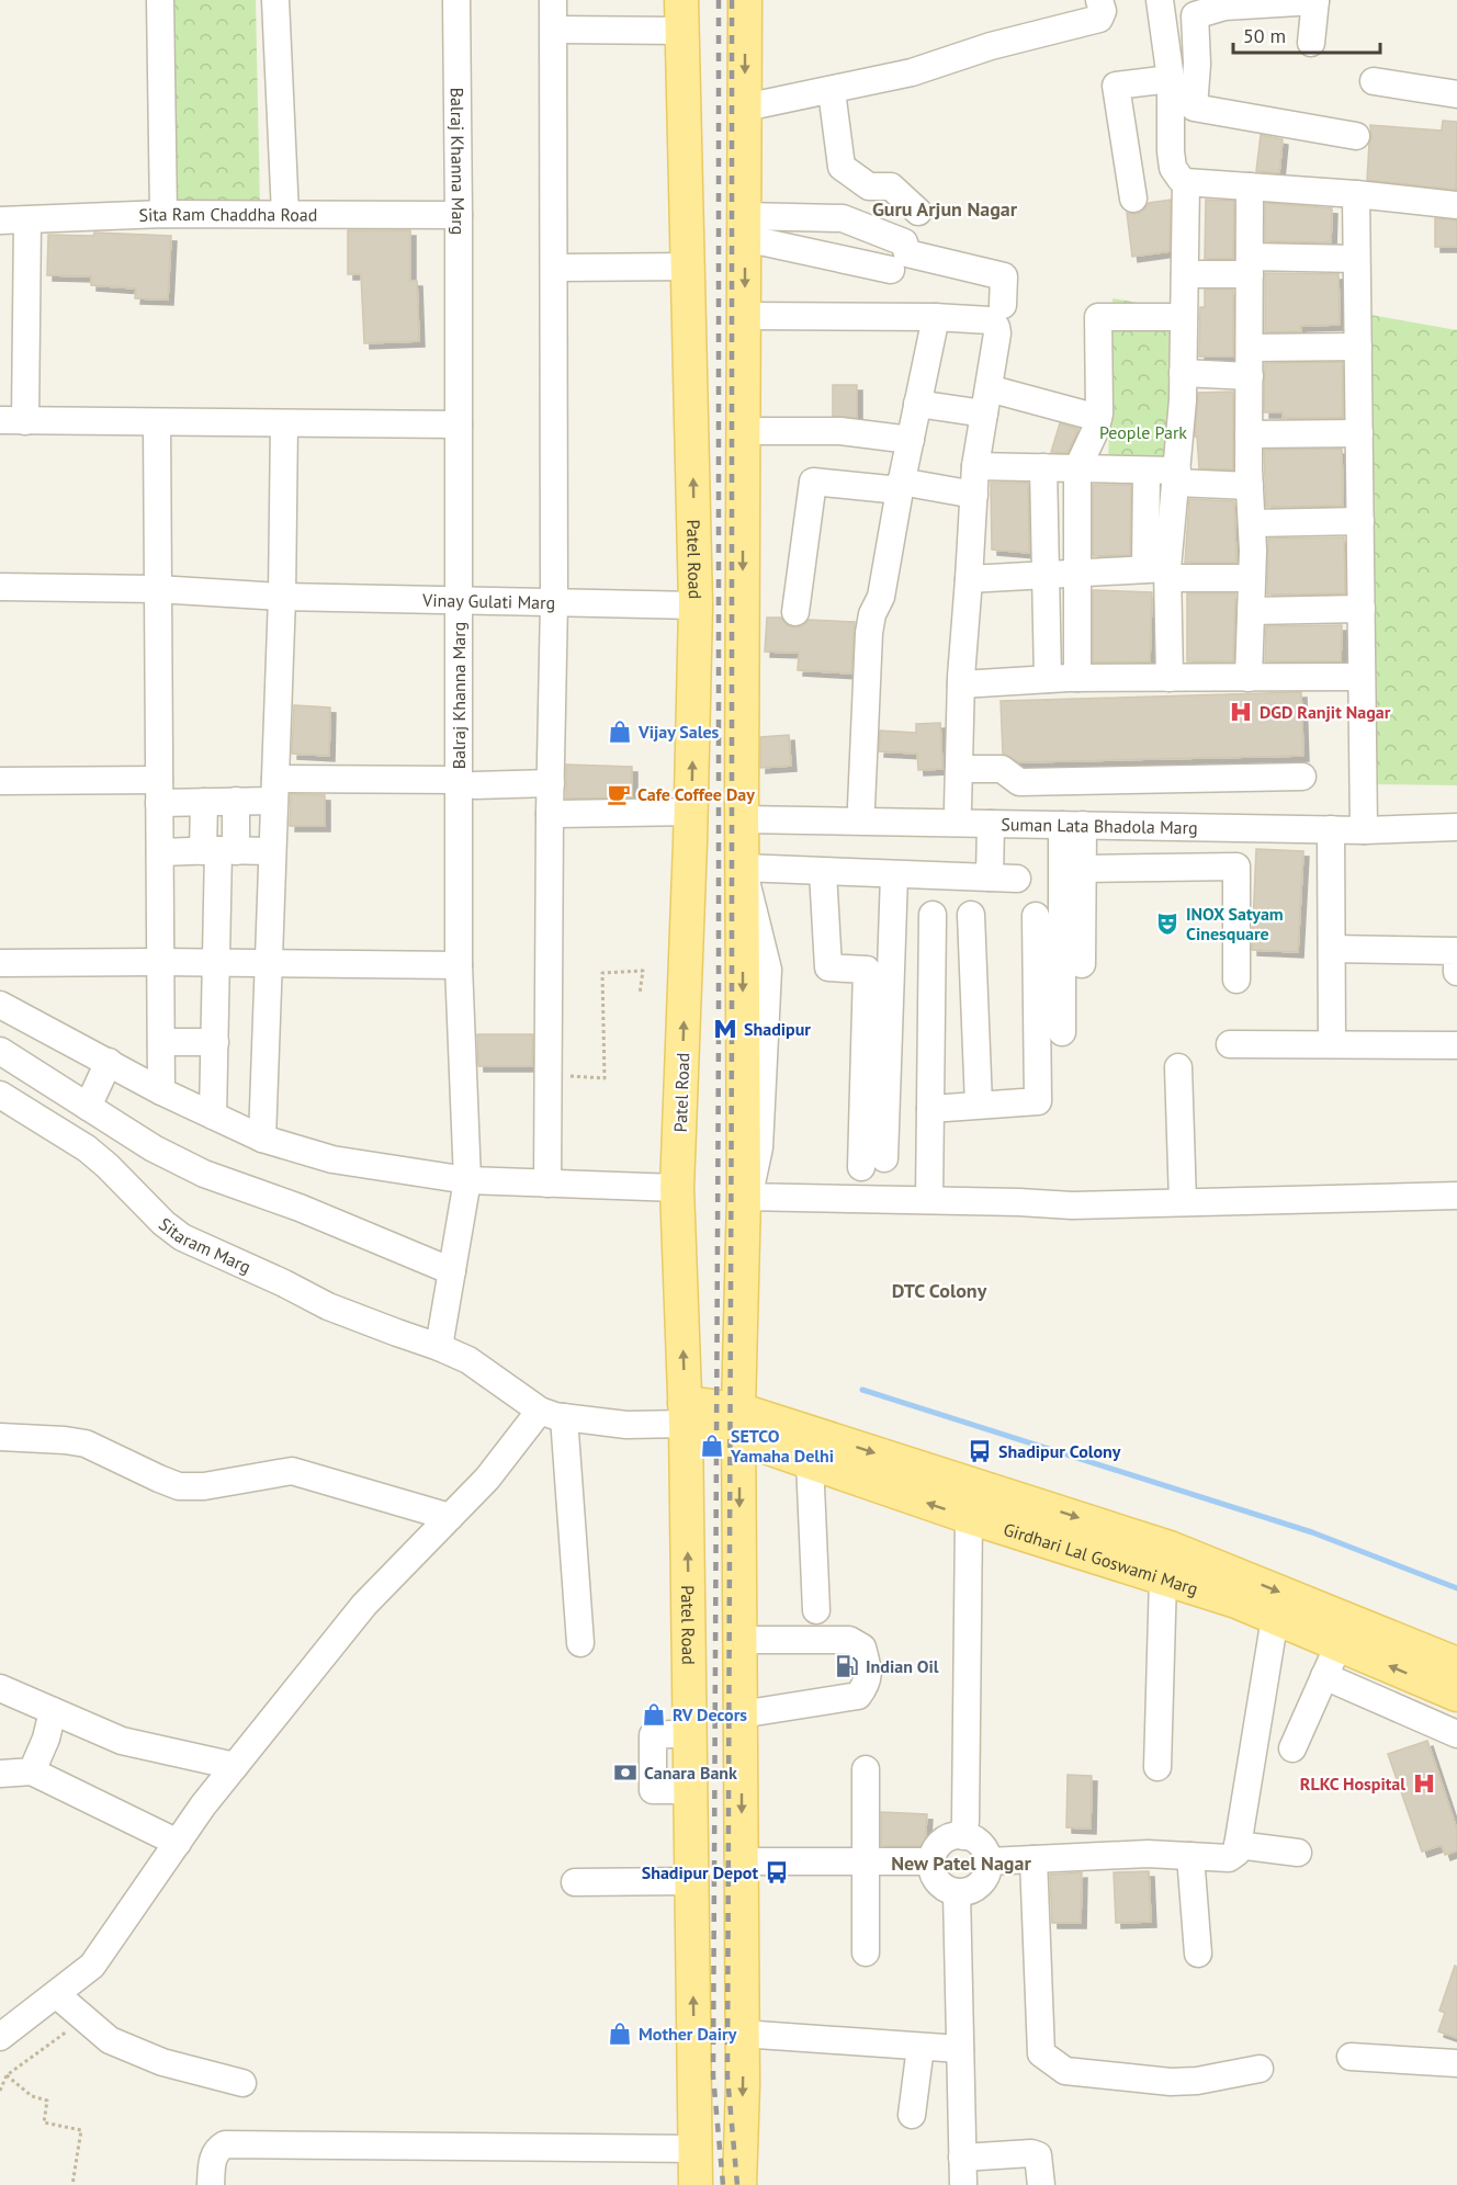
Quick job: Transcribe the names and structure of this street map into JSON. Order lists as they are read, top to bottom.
{
  "streets": {
    "main road": ["Patel Road", "Girdhari Lal Goswami Marg"],
    "street": [
      "Balraj Khanna Marg",
      "Sita Ram Chaddha Road",
      "Vinay Gulati Marg",
      "Suman Lata Bhadola Marg",
      "Sitaram Marg"
    ]
  },
  "crossings": [
    ["Balraj Khanna Marg", "Sita Ram Chaddha Road"],
    ["Balraj Khanna Marg", "Vinay Gulati Marg"],
    ["Balraj Khanna Marg", "Sitaram Marg"],
    ["Patel Road", "Vinay Gulati Marg"]
  ],
  "districts": ["Guru Arjun Nagar", "DTC Colony", "New Patel Nagar"],
  "parks": ["People Park"],
  "places": {
    "hospital": ["DGD Ranjit Nagar", "RLKC Hospital"],
    "shop": [
      "Vijay Sales",
      "SETCO Yamaha Delhi",
      "RV Decors",
      "Mother Dairy"
    ],
    "cafe": ["Cafe Coffee Day"],
    "theatre": ["INOX Satyam Cinesquare"],
    "metro station": ["Shadipur"],
    "bus stop": ["Shadipur Colony", "Shadipur Depot"],
    "fuel station": ["Indian Oil"],
    "bank": ["Canara Bank"]
  },
  "scale_bar": "50 m"
}
